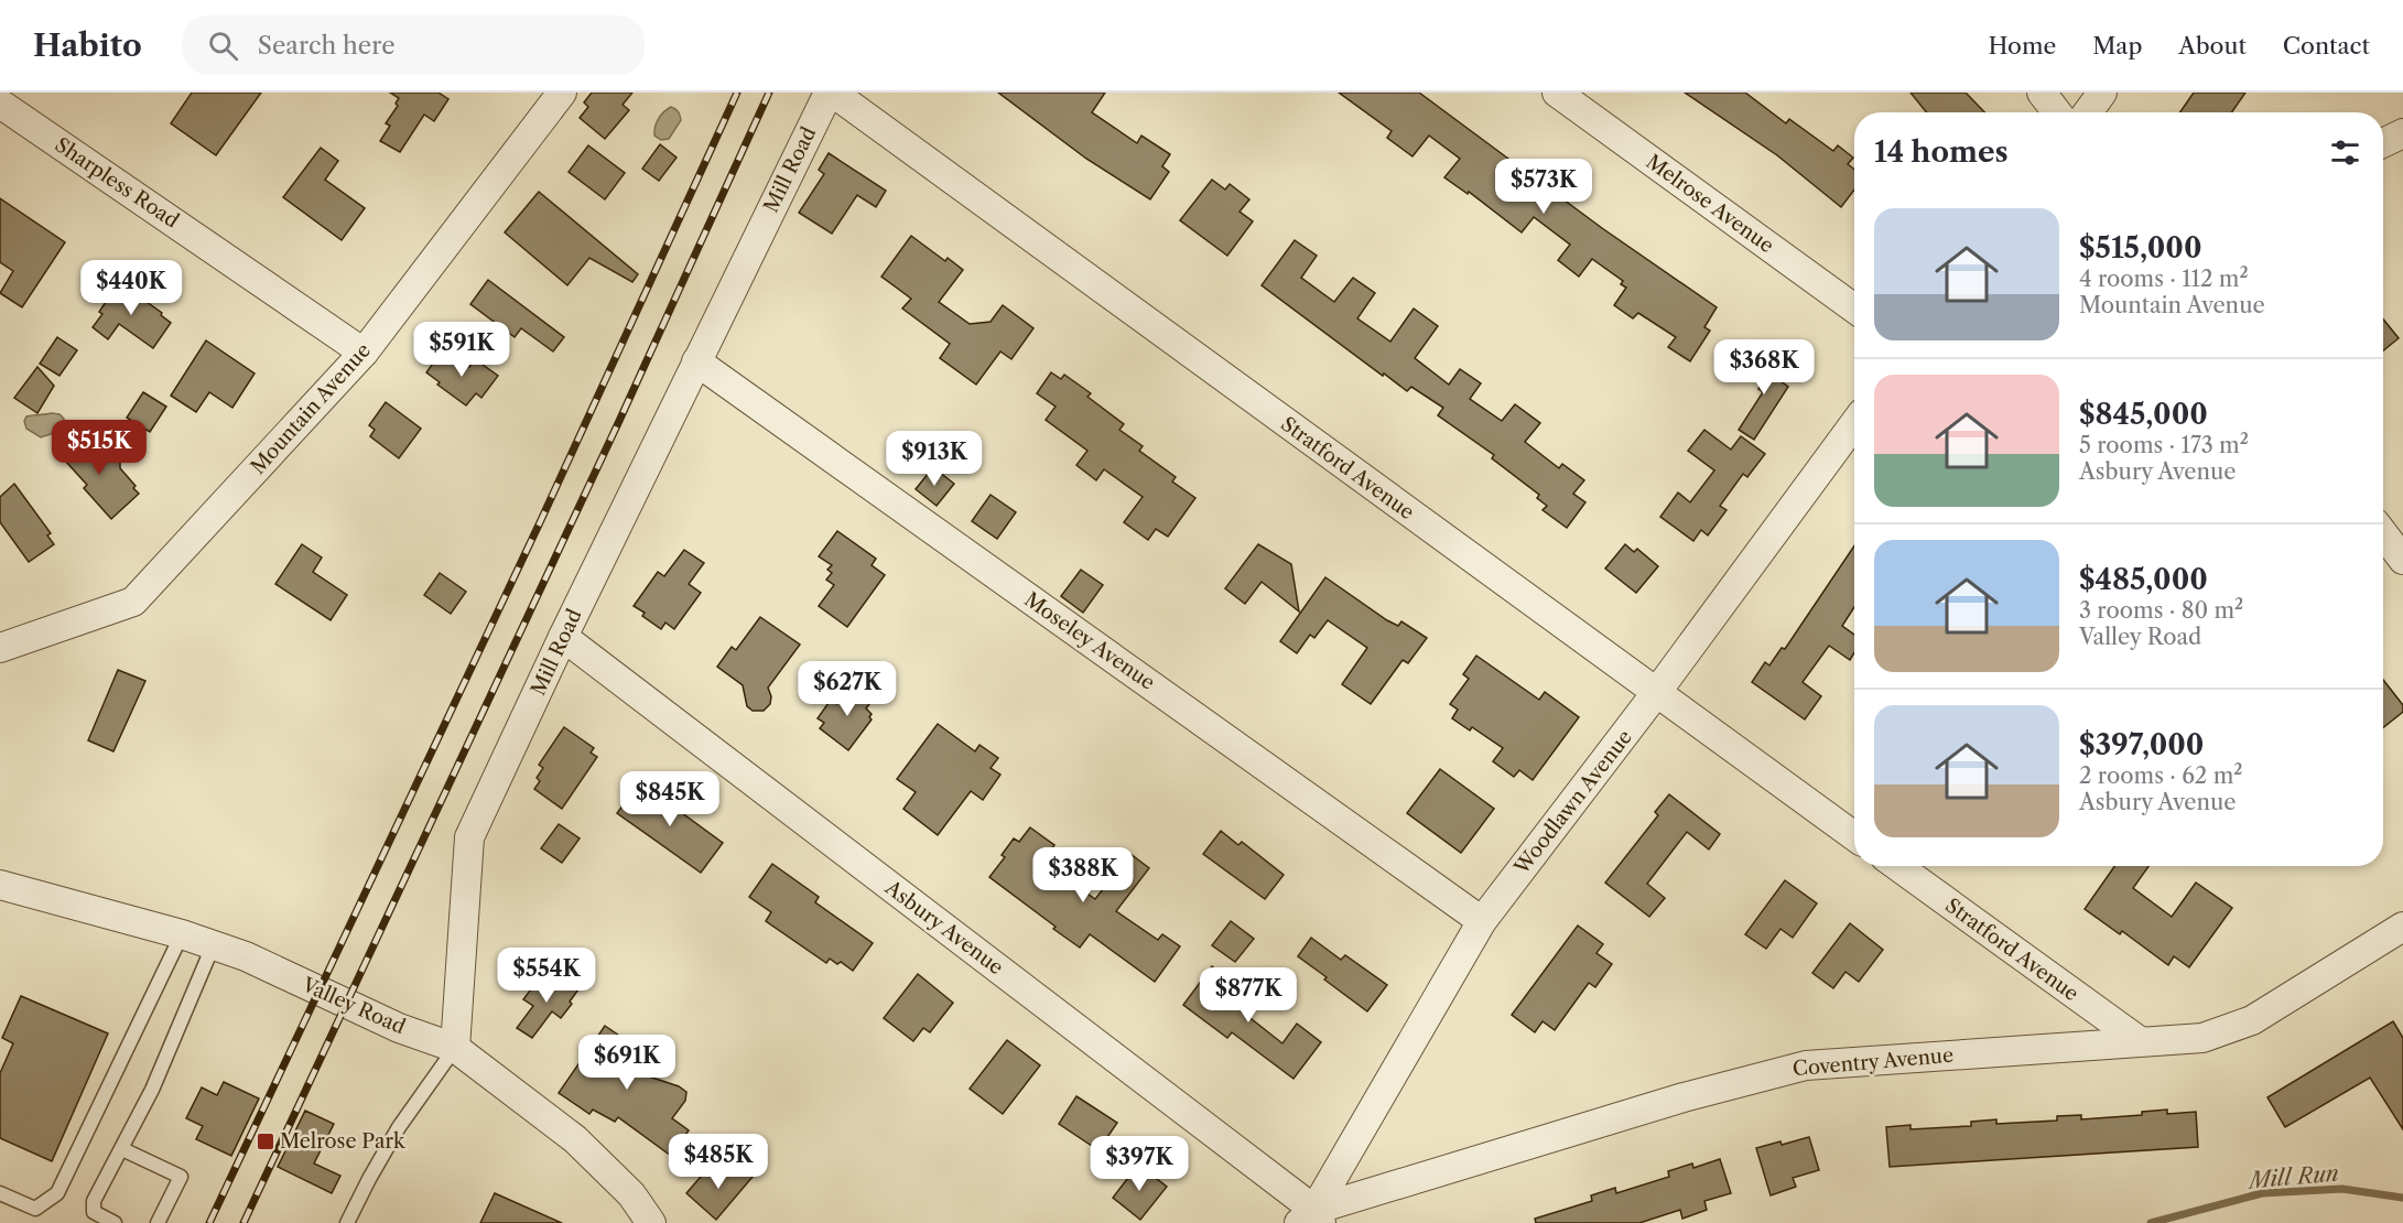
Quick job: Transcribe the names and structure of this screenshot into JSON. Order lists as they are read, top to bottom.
{
  "streets": {
    "street": [
      "Mill Road",
      "Sharpless Road",
      "Melrose Avenue",
      "Mountain Avenue",
      "Stratford Avenue",
      "Moseley Avenue",
      "Woodlawn Avenue",
      "Asbury Avenue",
      "Valley Road",
      "Coventry Avenue"
    ]
  },
  "crossings": [
    ["Mill Road", "Moseley Avenue"],
    ["Mill Road", "Asbury Avenue"],
    ["Mill Road", "Valley Road"],
    ["Sharpless Road", "Mountain Avenue"],
    ["Stratford Avenue", "Woodlawn Avenue"],
    ["Stratford Avenue", "Coventry Avenue"],
    ["Moseley Avenue", "Woodlawn Avenue"],
    ["Woodlawn Avenue", "Asbury Avenue"],
    ["Woodlawn Avenue", "Coventry Avenue"],
    ["Asbury Avenue", "Coventry Avenue"]
  ],
  "water": ["Mill Run"],
  "places": {
    "transit": ["Melrose Park"]
  },
  "page": {
    "header": "Habito",
    "search": "Search here",
    "nav": [
      "Home",
      "Map",
      "About",
      "Contact"
    ],
    "heading": "14 homes",
    "price": [
      "$573K",
      "$440K",
      "$591K",
      "$368K",
      "$515K",
      "$913K",
      "$627K",
      "$845K",
      "$388K",
      "$554K",
      "$877K",
      "$691K",
      "$485K",
      "$397K"
    ],
    "list": [
      {
        "name": "$515,000",
        "note": "4 rooms · 112 m² · Mountain Avenue"
      },
      {
        "name": "$845,000",
        "note": "5 rooms · 173 m² · Asbury Avenue"
      },
      {
        "name": "$485,000",
        "note": "3 rooms · 80 m² · Valley Road"
      },
      {
        "name": "$397,000",
        "note": "2 rooms · 62 m² · Asbury Avenue"
      }
    ]
  }
}
